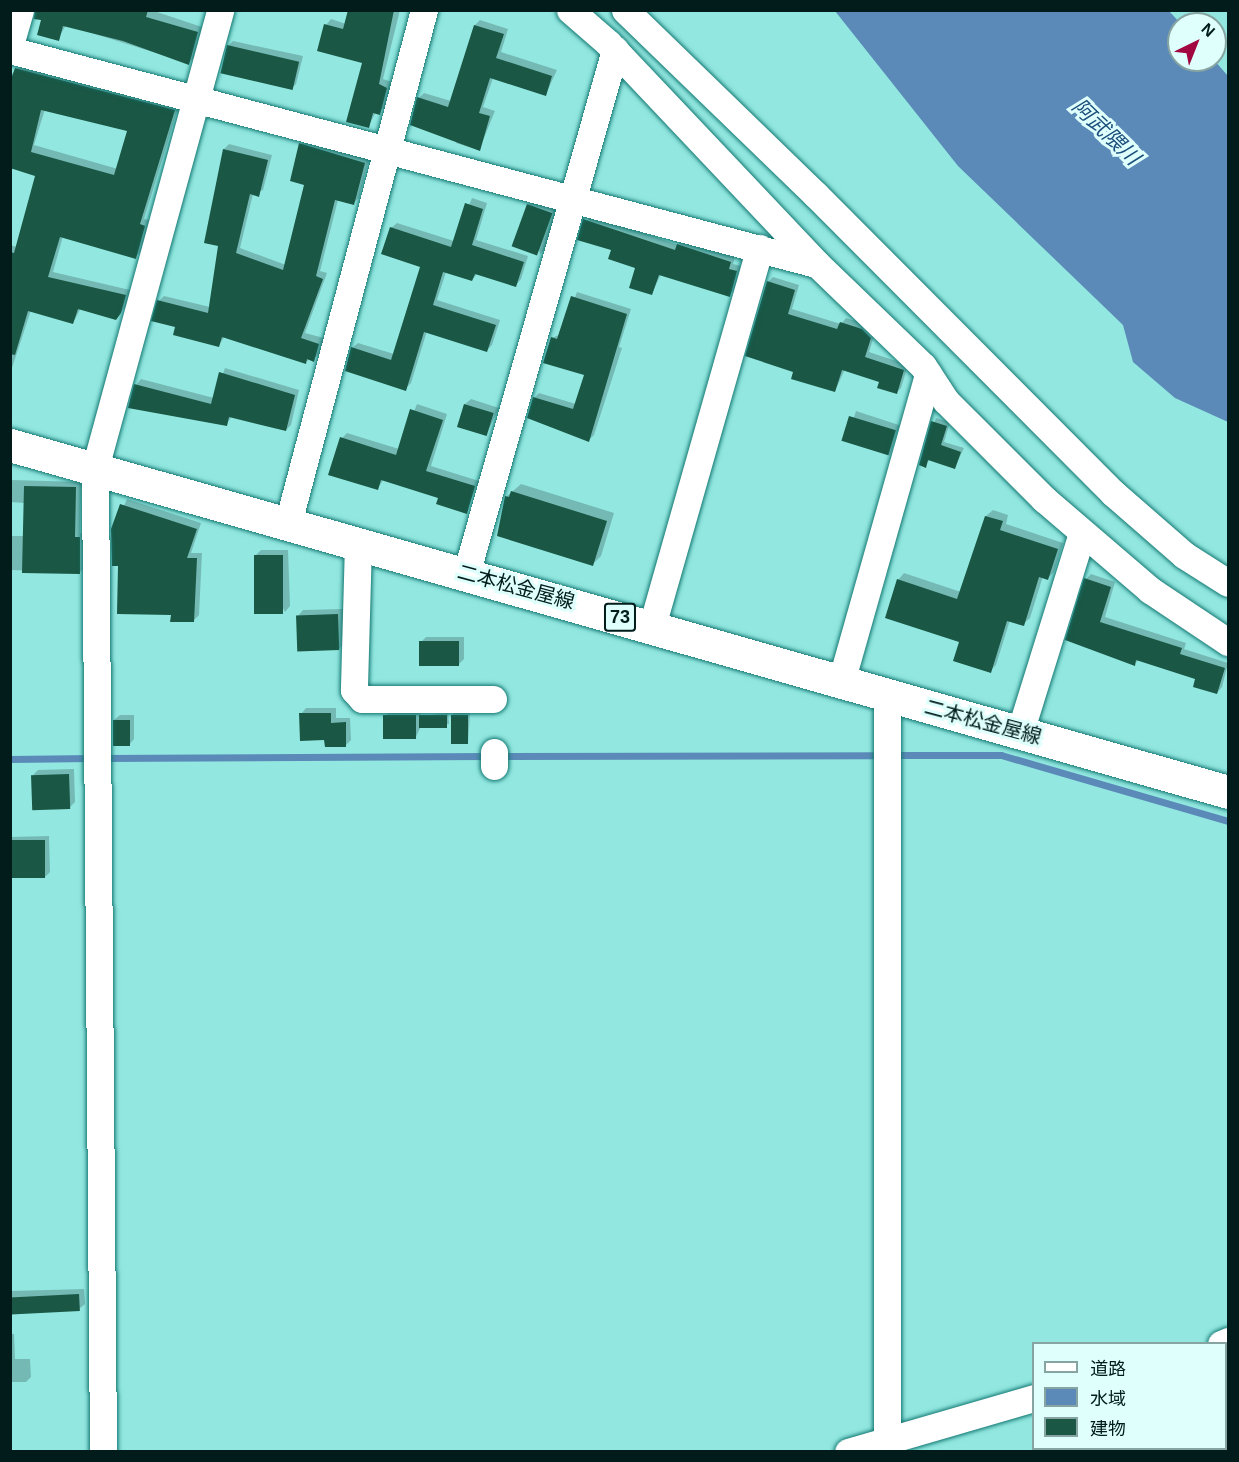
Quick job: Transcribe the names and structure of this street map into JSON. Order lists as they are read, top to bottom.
{
  "streets": {
    "main road": ["二本松金屋線", "73"]
  },
  "water": ["阿武隈川"],
  "legend": ["道路", "水域", "建物"],
  "north": "top right"
}
